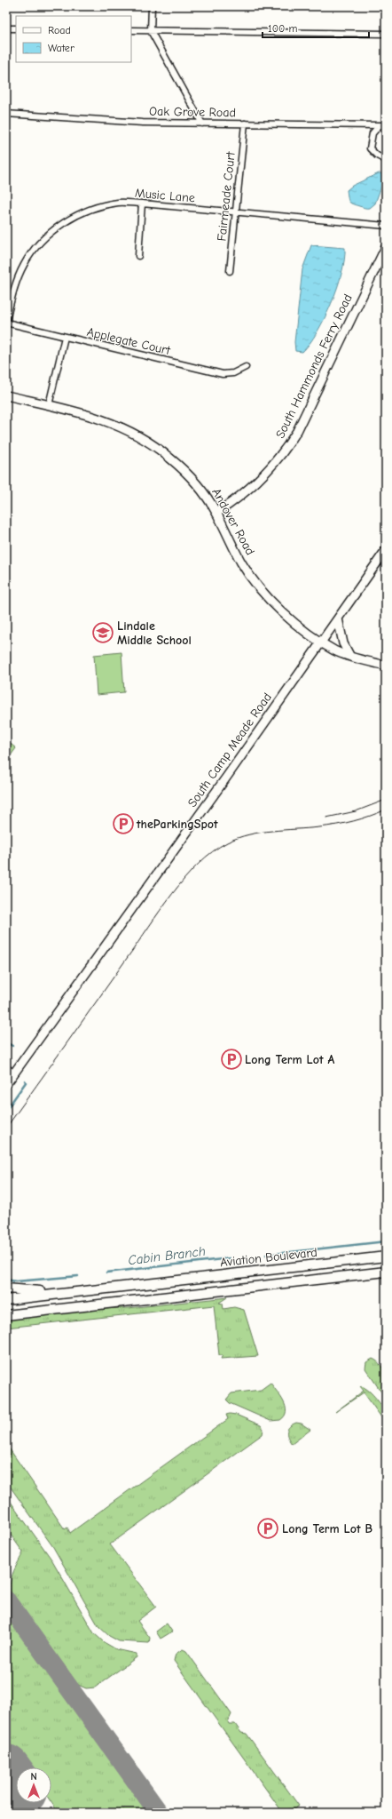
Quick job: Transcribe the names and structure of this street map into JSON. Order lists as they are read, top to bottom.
{
  "streets": {
    "main road": [
      "South Hammonds Ferry Road",
      "Andover Road",
      "South Camp Meade Road",
      "Aviation Boulevard"
    ],
    "street": [
      "Oak Grove Road",
      "Music Lane",
      "Fairmeade Court",
      "Applegate Court"
    ]
  },
  "crossings": [
    ["Oak Grove Road", "Fairmeade Court"],
    ["Music Lane", "Fairmeade Court"],
    ["Music Lane", "Applegate Court"],
    ["South Hammonds Ferry Road", "Andover Road"],
    ["Andover Road", "South Camp Meade Road"]
  ],
  "water": ["Cabin Branch"],
  "places": {
    "school or university": ["Lindale Middle School"],
    "parking": ["theParkingSpot", "Long Term Lot A", "Long Term Lot B"]
  },
  "legend": ["Road", "Water"],
  "scale_bar": "100 m",
  "north": "top"
}
